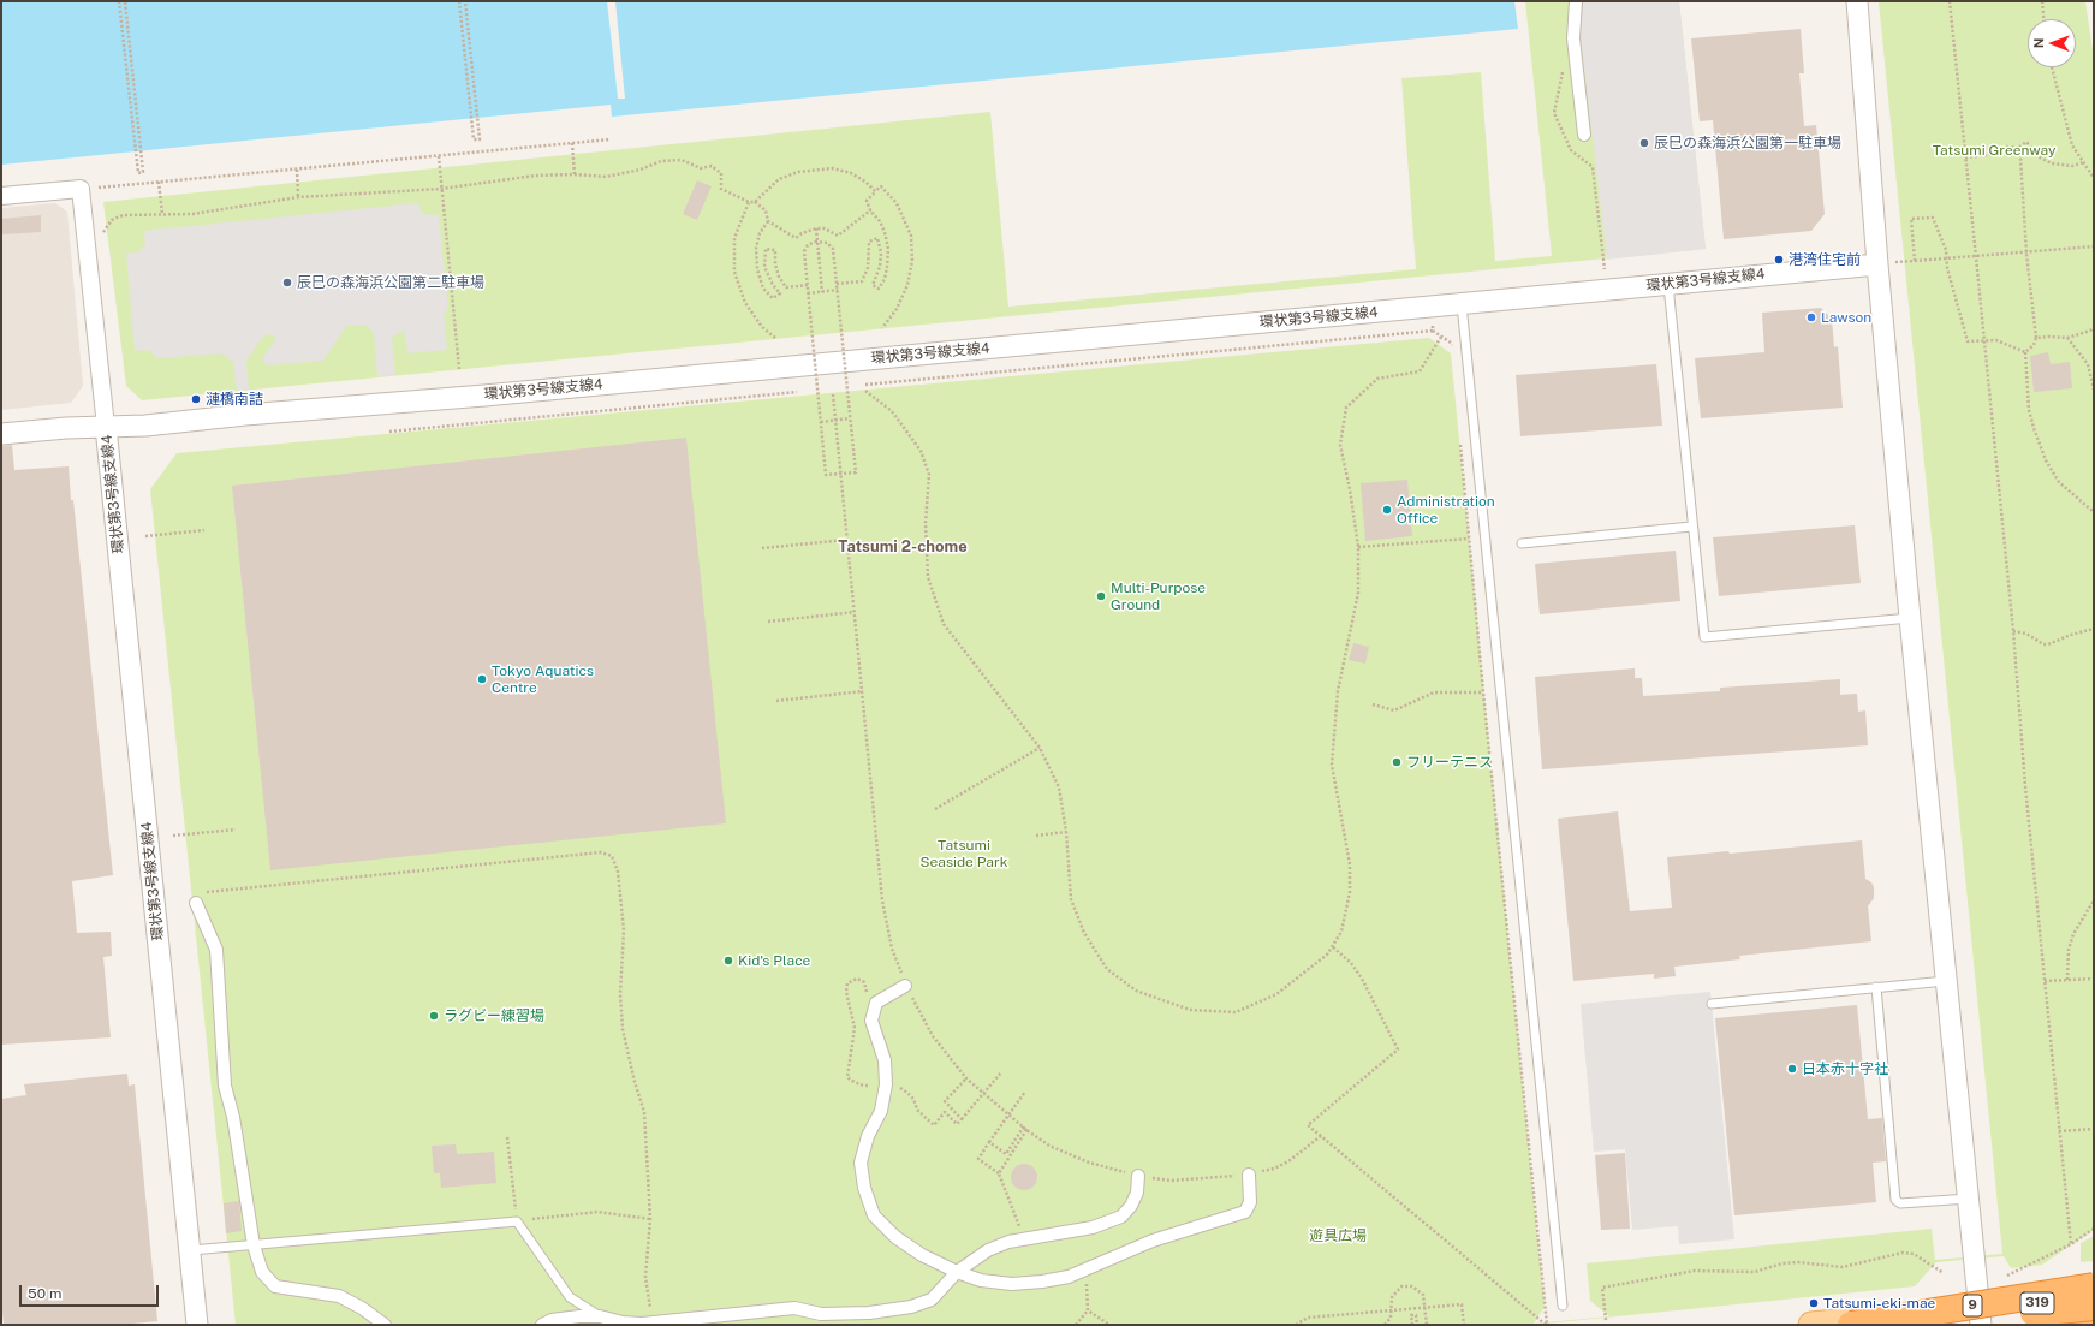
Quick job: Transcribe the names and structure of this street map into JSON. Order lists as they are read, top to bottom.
{
  "streets": {
    "highway": ["9"],
    "main road": ["319"],
    "street": ["環状第3号線支線4"]
  },
  "districts": ["Tatsumi 2-chome"],
  "parks": ["Tatsumi Greenway", "Tatsumi Seaside Park", "遊具広場"],
  "places": [
    "辰巳の森海浜公園第一駐車場",
    "港湾住宅前",
    "辰巳の森海浜公園第二駐車場",
    "Lawson",
    "漣橋南詰",
    "Administration Office",
    "Multi-Purpose Ground",
    "Tokyo Aquatics Centre",
    "フリーテニス",
    "Kid's Place",
    "ラグビー練習場",
    "日本赤十字社",
    "Tatsumi-eki-mae"
  ],
  "scale_bar": "50 m",
  "north": "left"
}
